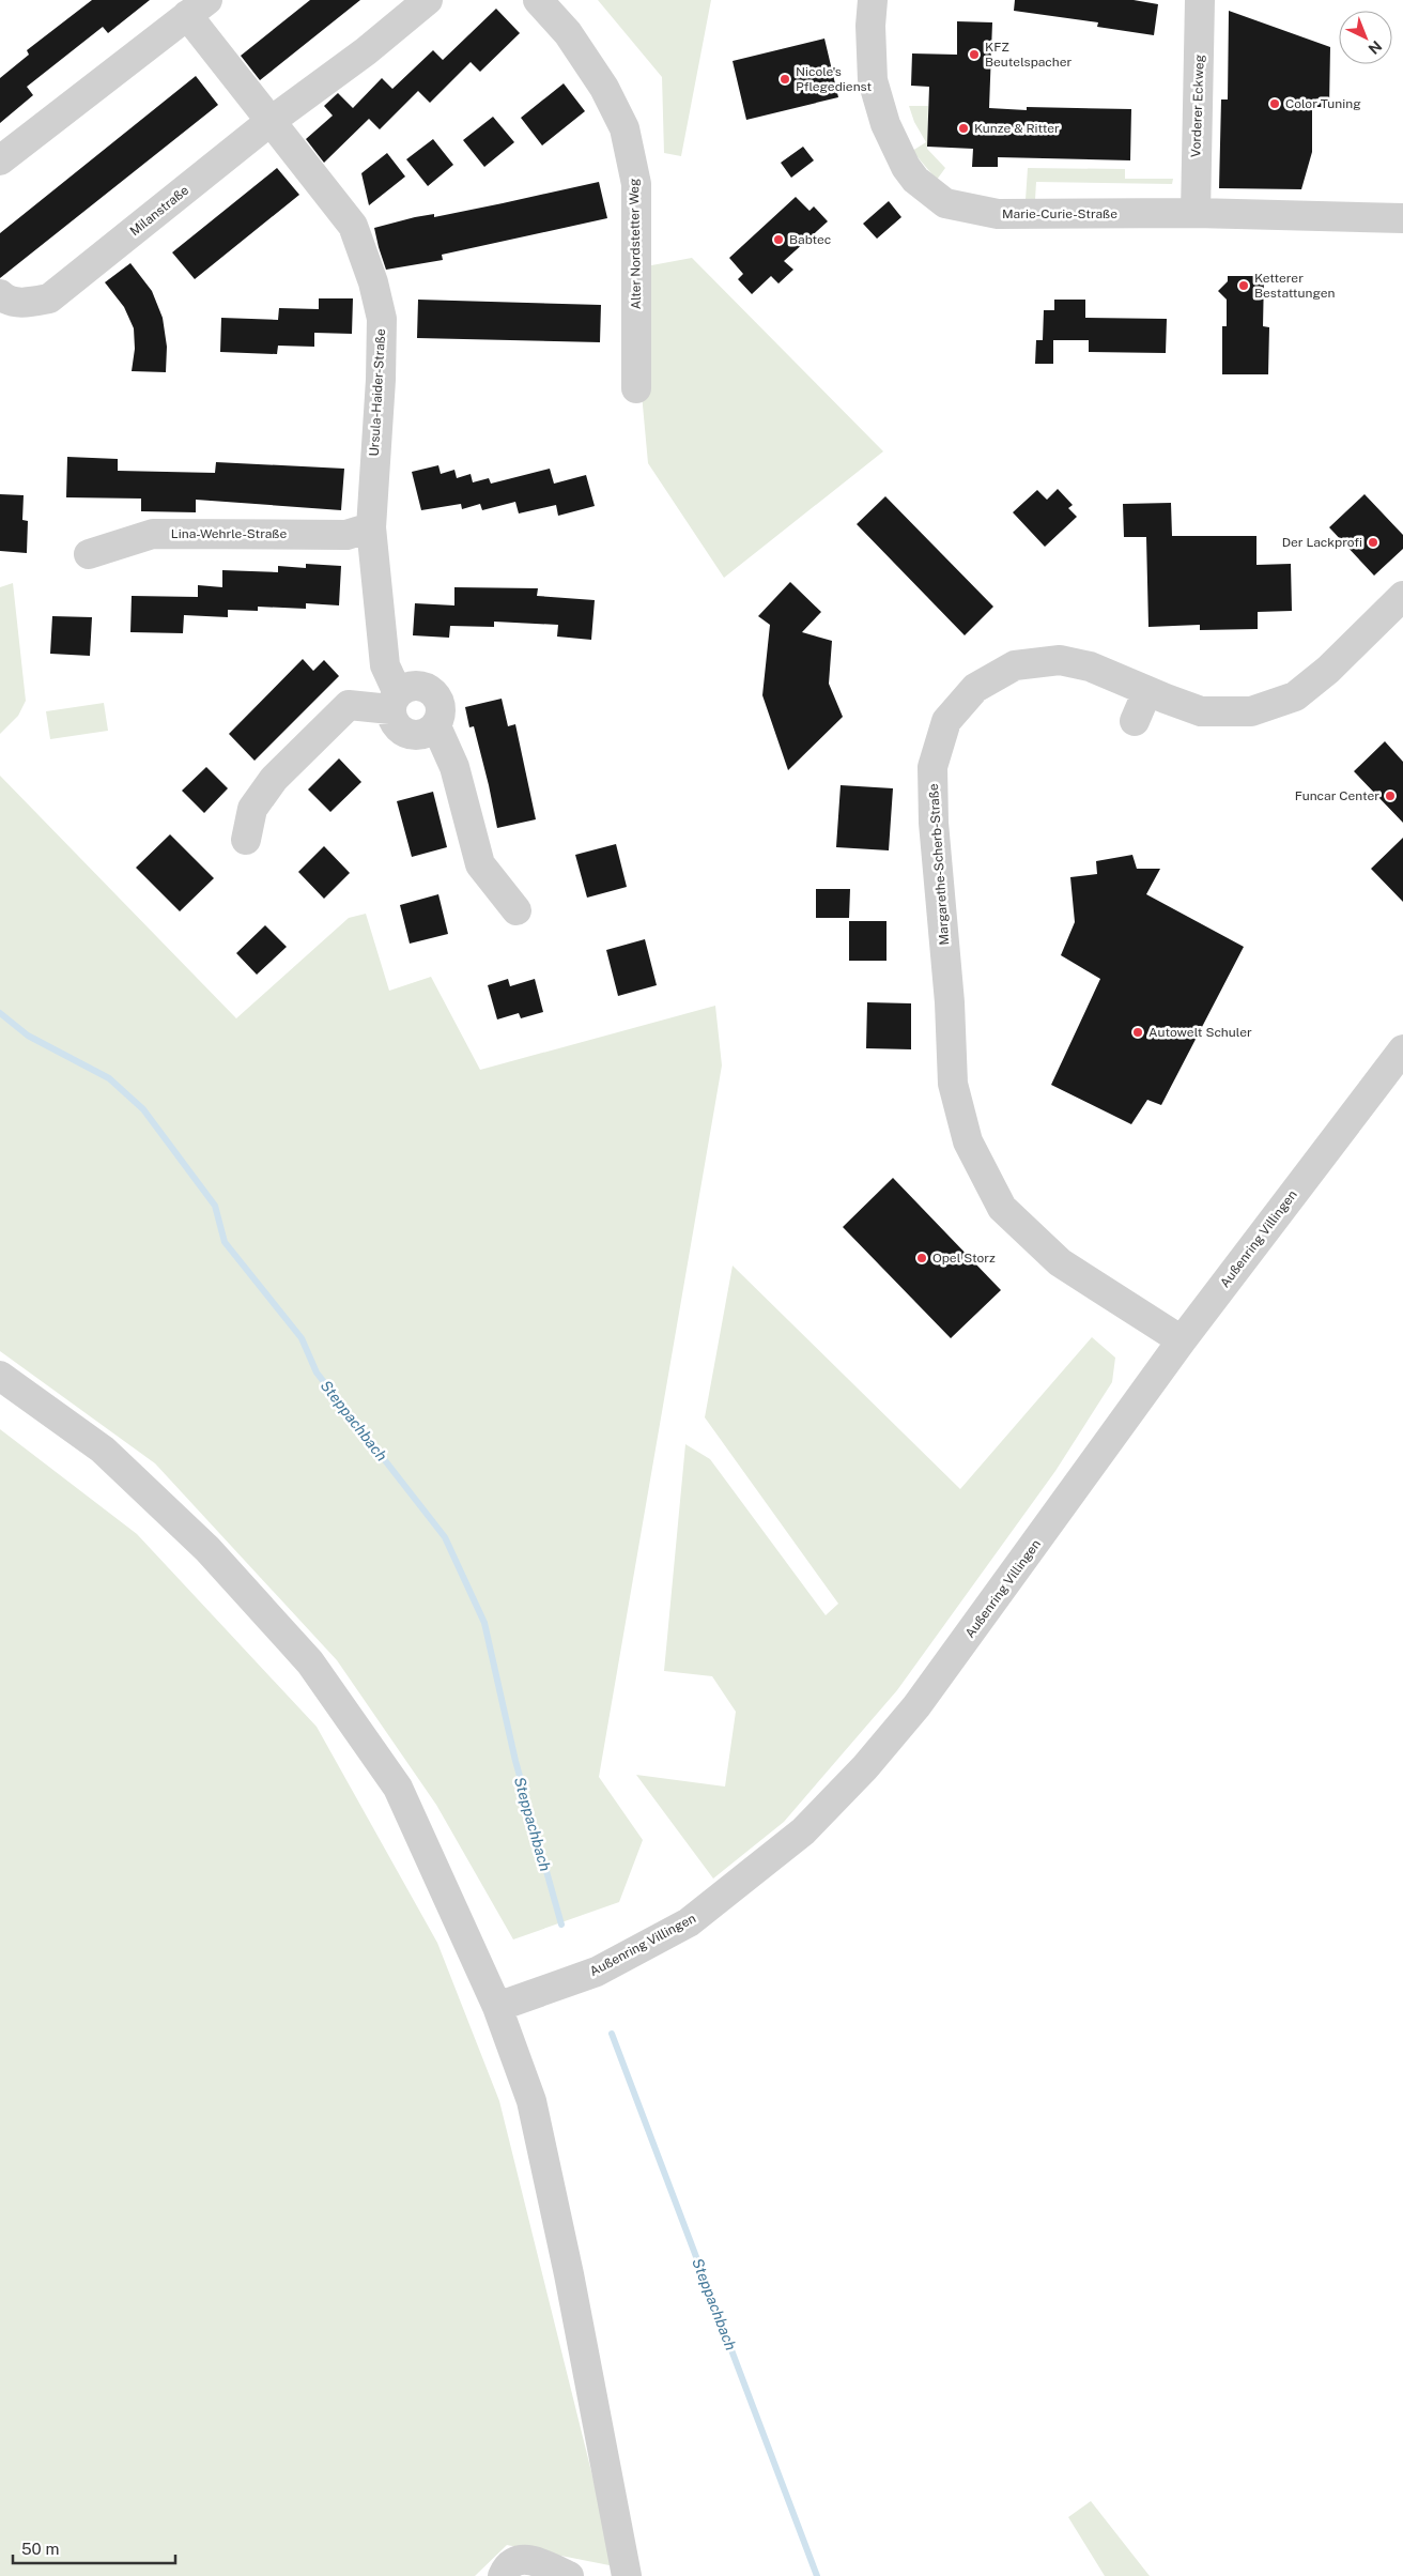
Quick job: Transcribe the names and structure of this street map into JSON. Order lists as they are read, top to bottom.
{
  "streets": {
    "street": [
      "Vorderer Eckweg",
      "Milanstraße",
      "Marie-Curie-Straße",
      "Alter Nordstetter Weg",
      "Ursula-Haider-Straße",
      "Lina-Wehrle-Straße",
      "Margarethe-Scherb-Straße",
      "Außenring Villingen"
    ]
  },
  "crossings": [
    ["Vorderer Eckweg", "Marie-Curie-Straße"],
    ["Milanstraße", "Ursula-Haider-Straße"],
    ["Ursula-Haider-Straße", "Lina-Wehrle-Straße"],
    ["Margarethe-Scherb-Straße", "Außenring Villingen"]
  ],
  "water": ["Steppachbach"],
  "places": [
    "KFZ Beutelspacher",
    "Nicole's Pflegedienst",
    "Color Tuning",
    "Kunze & Ritter",
    "Babtec",
    "Ketterer Bestattungen",
    "Der Lackprofi",
    "Funcar Center",
    "Autowelt Schuler",
    "Opel Storz"
  ],
  "scale_bar": "50 m",
  "north": "bottom right"
}
